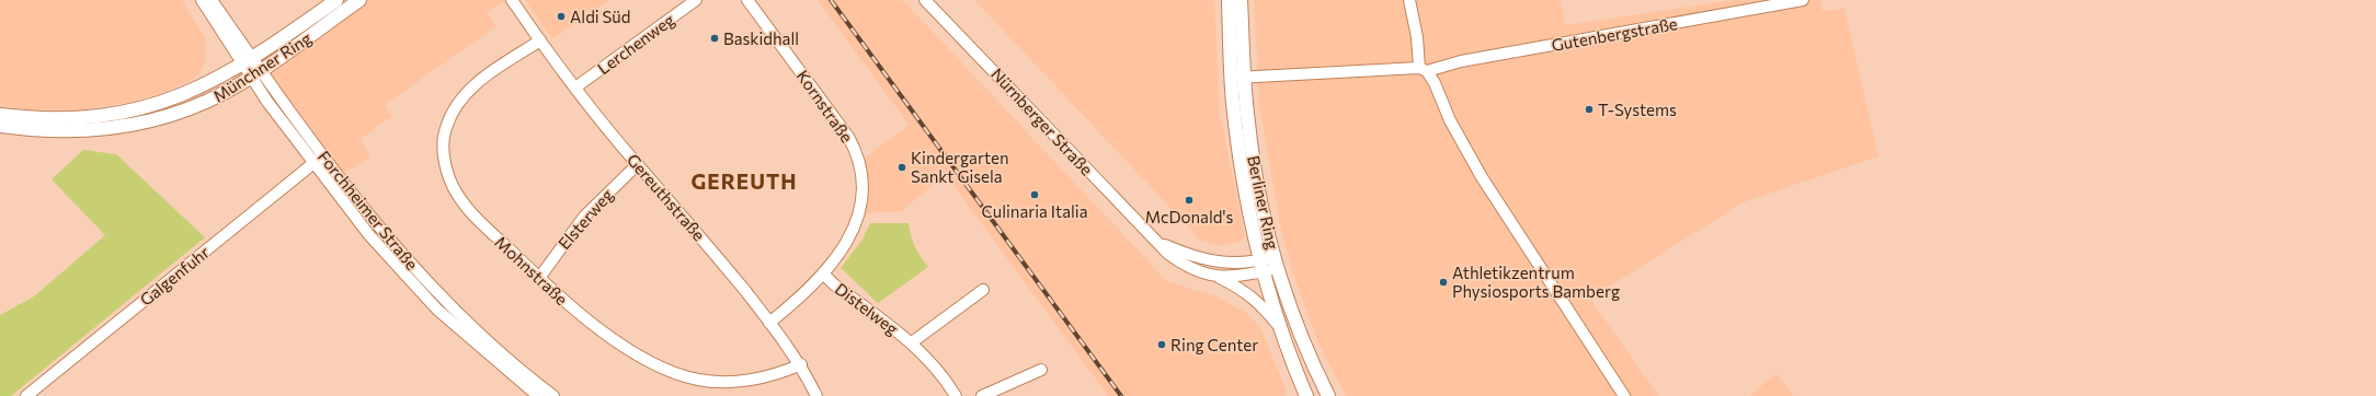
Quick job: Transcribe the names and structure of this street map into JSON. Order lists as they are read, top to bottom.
{
  "streets": {
    "main road": ["Münchner Ring", "Berliner Ring"],
    "street": [
      "Gutenbergstraße",
      "Lerchenweg",
      "Kornstraße",
      "Nürnberger Straße",
      "Gereuthstraße",
      "Forchheimer Straße",
      "Elsterweg",
      "Mohnstraße",
      "Galgenfuhr",
      "Distelweg"
    ]
  },
  "crossings": [
    ["Gutenbergstraße", "Berliner Ring"],
    ["Lerchenweg", "Gereuthstraße"],
    ["Münchner Ring", "Forchheimer Straße"],
    ["Kornstraße", "Gereuthstraße"],
    ["Kornstraße", "Distelweg"],
    ["Nürnberger Straße", "Berliner Ring"],
    ["Gereuthstraße", "Elsterweg"],
    ["Gereuthstraße", "Mohnstraße"],
    ["Forchheimer Straße", "Galgenfuhr"],
    ["Elsterweg", "Mohnstraße"]
  ],
  "districts": ["GEREUTH"],
  "places": [
    "Aldi Süd",
    "Baskidhall",
    "T-Systems",
    "Kindergarten Sankt Gisela",
    "Culinaria Italia",
    "McDonald's",
    "Athletikzentrum Physiosports Bamberg",
    "Ring Center"
  ]
}
